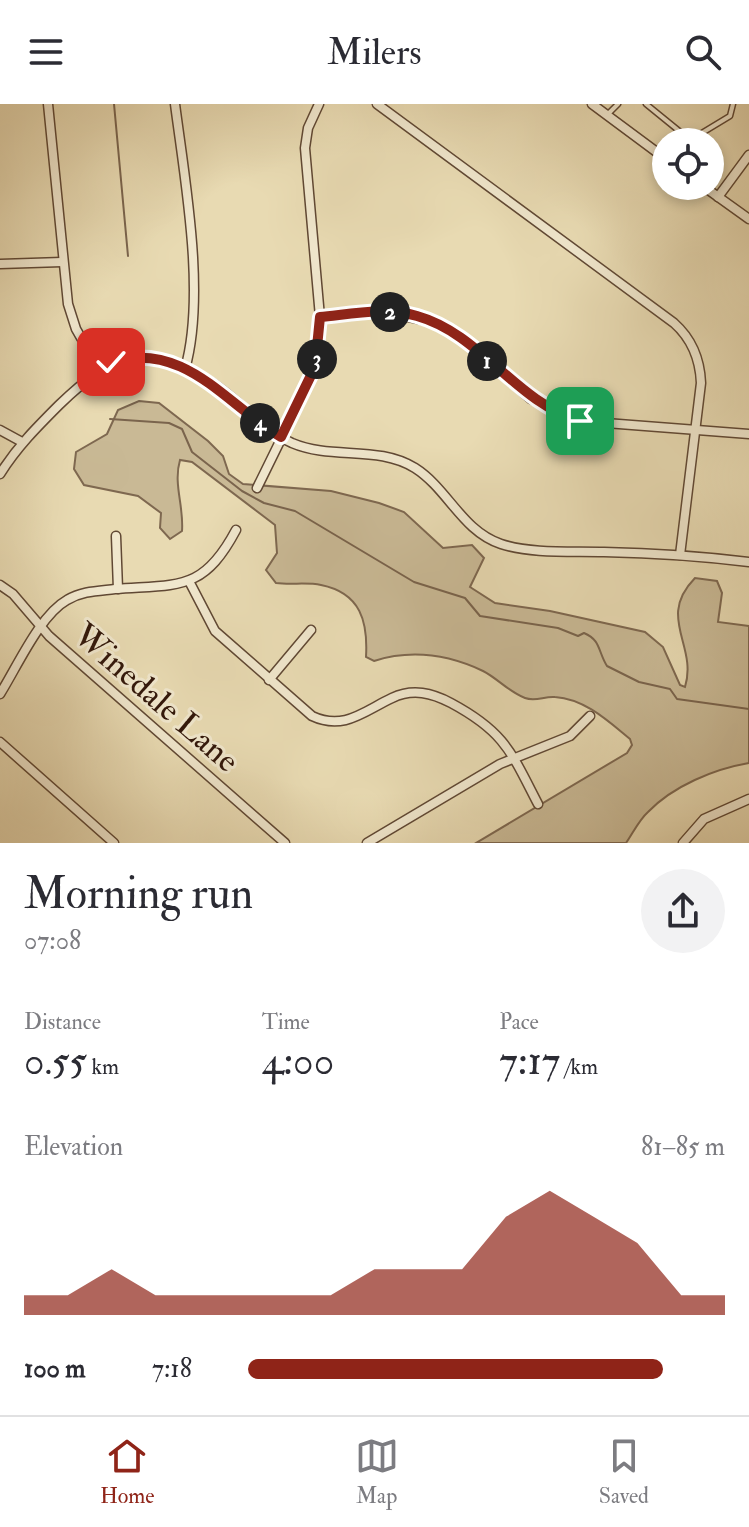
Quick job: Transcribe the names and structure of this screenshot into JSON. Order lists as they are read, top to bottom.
{
  "streets": {
    "street": ["Winedale Lane"]
  },
  "page": {
    "header": "Milers",
    "pins": [
      "2",
      "3",
      "1",
      "4"
    ],
    "heading": ["Morning run", "07:08"],
    "stats": [
      ["Distance", "0.55 km"],
      ["Time", "4:00"],
      ["Pace", "7:17 /km"]
    ],
    "chart": ["Elevation", "81–85 m"],
    "list": [
      {
        "name": "100 m",
        "note": "7:18"
      }
    ],
    "tabs": ["Home", "Map", "Saved"]
  }
}
